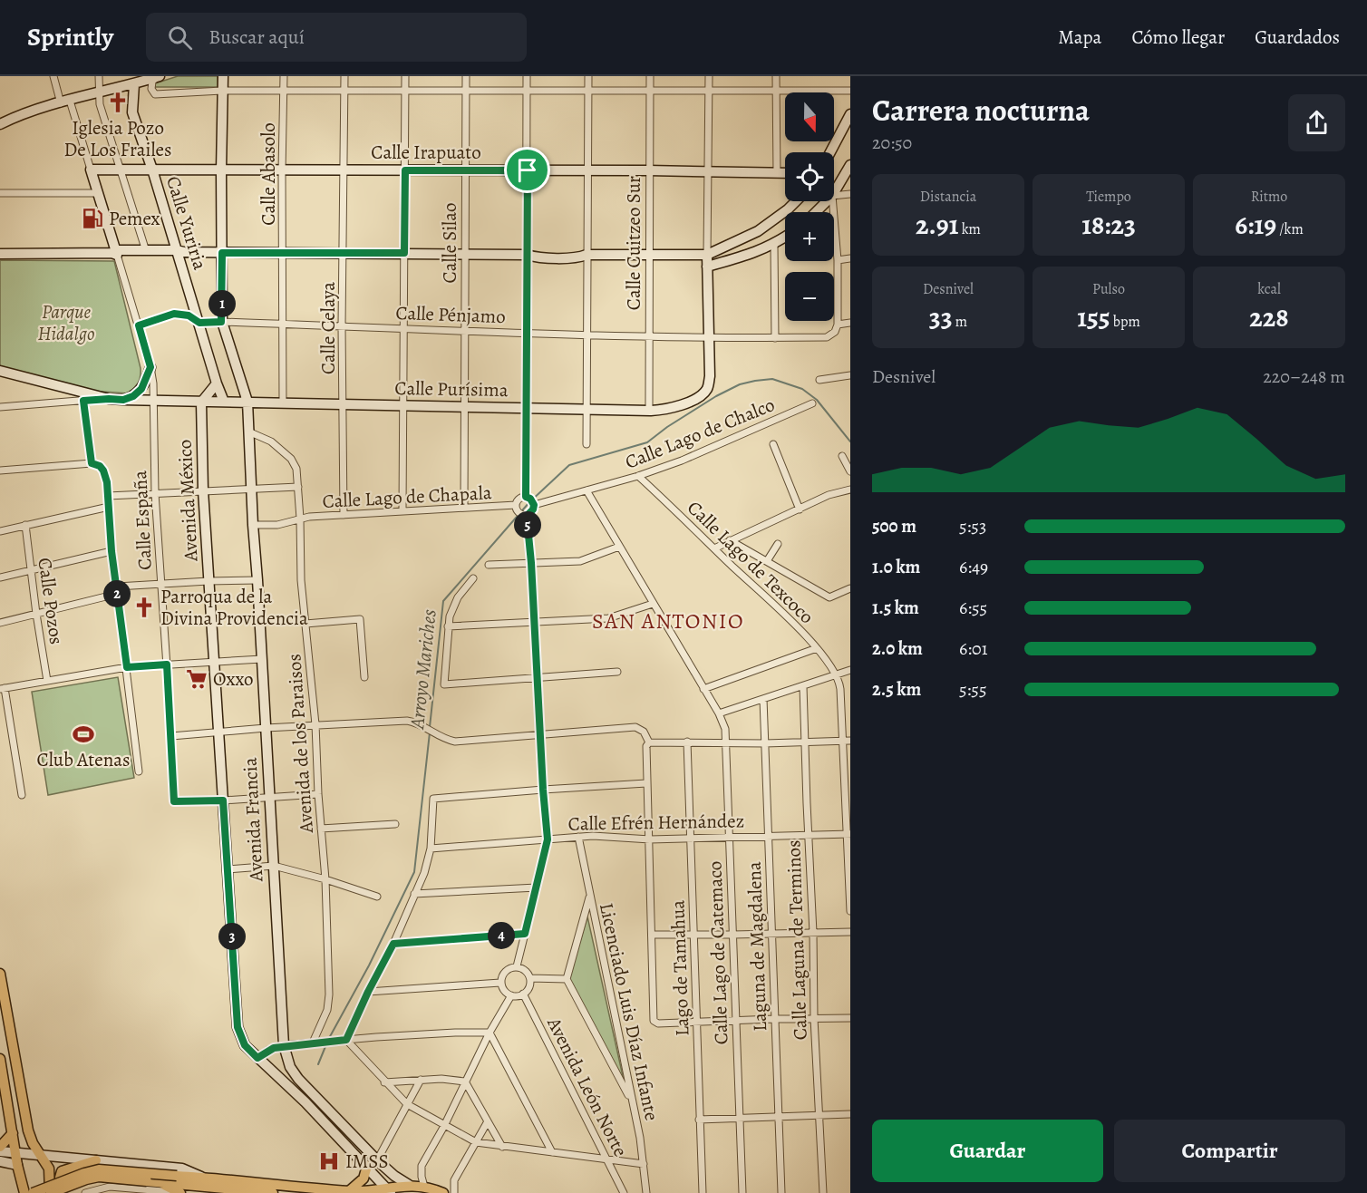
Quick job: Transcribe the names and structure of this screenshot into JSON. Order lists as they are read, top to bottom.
{
  "streets": {
    "street": [
      "Calle Irapuato",
      "Calle Abasolo",
      "Calle Yuriria",
      "Calle Silao",
      "Calle Cuitzeo Sur",
      "Calle Pénjamo",
      "Calle Celaya",
      "Calle Purísima",
      "Calle Lago de Chalco",
      "Calle Lago de Chapala",
      "Avenida México",
      "Calle España",
      "Calle Lago de Texcoco",
      "Calle Pozos",
      "Avenida de los Paraisos",
      "Avenida Francia",
      "Calle Efrén Hernández",
      "Calle Laguna de Terminos",
      "Laguna de Magdalena",
      "Calle Lago de Catemaco",
      "Lago de Tamahua",
      "Licenciado Luis Díaz Infante",
      "Avenida León Norte"
    ]
  },
  "crossings": [
    ["Calle Irapuato", "Calle Abasolo"],
    ["Calle Irapuato", "Calle Yuriria"],
    ["Calle Irapuato", "Calle Silao"],
    ["Calle Irapuato", "Calle Cuitzeo Sur"],
    ["Calle Irapuato", "Calle Celaya"],
    ["Calle Irapuato", "Avenida Francia"],
    ["Calle Abasolo", "Calle Pénjamo"],
    ["Calle Abasolo", "Calle Purísima"],
    ["Calle Yuriria", "Calle Pénjamo"],
    ["Calle Yuriria", "Calle Purísima"],
    ["Calle Silao", "Calle Pénjamo"],
    ["Calle Silao", "Calle Purísima"],
    ["Calle Silao", "Calle Lago de Chapala"],
    ["Calle Cuitzeo Sur", "Calle Pénjamo"],
    ["Calle Cuitzeo Sur", "Calle Purísima"],
    ["Calle Pénjamo", "Calle Celaya"],
    ["Calle Pénjamo", "Calle Purísima"],
    ["Calle Pénjamo", "Calle España"],
    ["Calle Pénjamo", "Avenida Francia"],
    ["Calle Celaya", "Calle Purísima"],
    ["Calle Celaya", "Calle Lago de Chapala"],
    ["Calle Purísima", "Avenida México"],
    ["Calle Purísima", "Calle España"],
    ["Calle Purísima", "Avenida Francia"],
    ["Calle Lago de Chalco", "Calle Lago de Texcoco"],
    ["Calle Lago de Chalco", "Calle Lago de Catemaco"],
    ["Calle Lago de Chapala", "Avenida de los Paraisos"],
    ["Avenida México", "Calle España"],
    ["Avenida de los Paraisos", "Avenida Francia"],
    ["Calle Efrén Hernández", "Calle Laguna de Terminos"],
    ["Calle Efrén Hernández", "Laguna de Magdalena"],
    ["Calle Efrén Hernández", "Calle Lago de Catemaco"],
    ["Calle Efrén Hernández", "Lago de Tamahua"],
    ["Calle Efrén Hernández", "Licenciado Luis Díaz Infante"]
  ],
  "districts": ["SAN ANTONIO"],
  "water": ["Arroyo Mariches"],
  "parks": ["Parque Hidalgo"],
  "places": {
    "church": ["Iglesia Pozo De Los Frailes", "Parroqua de la Divina Providencia"],
    "fuel station": ["Pemex"],
    "supermarket": ["Oxxo"],
    "sports": ["Club Atenas"],
    "hospital": ["IMSS"]
  },
  "north": "bottom",
  "page": {
    "header": "Sprintly",
    "search": "Buscar aquí",
    "nav": ["Mapa", "Cómo llegar", "Guardados"],
    "heading": ["Carrera nocturna", "20:50"],
    "map_buttons": ["+", "−"],
    "stats": [
      ["Distancia", "2.91 km"],
      ["Tiempo", "18:23"],
      ["Ritmo", "6:19 /km"],
      ["Desnivel", "33 m"],
      ["Pulso", "155 bpm"],
      ["kcal", "228"]
    ],
    "pins": [
      "1",
      "5",
      "2",
      "4",
      "3"
    ],
    "chart": ["Desnivel", "220–248 m"],
    "list": [
      {
        "name": "500 m",
        "note": "5:53"
      },
      {
        "name": "1.0 km",
        "note": "6:49"
      },
      {
        "name": "1.5 km",
        "note": "6:55"
      },
      {
        "name": "2.0 km",
        "note": "6:01"
      },
      {
        "name": "2.5 km",
        "note": "5:55"
      }
    ],
    "buttons": ["Guardar", "Compartir"]
  }
}
